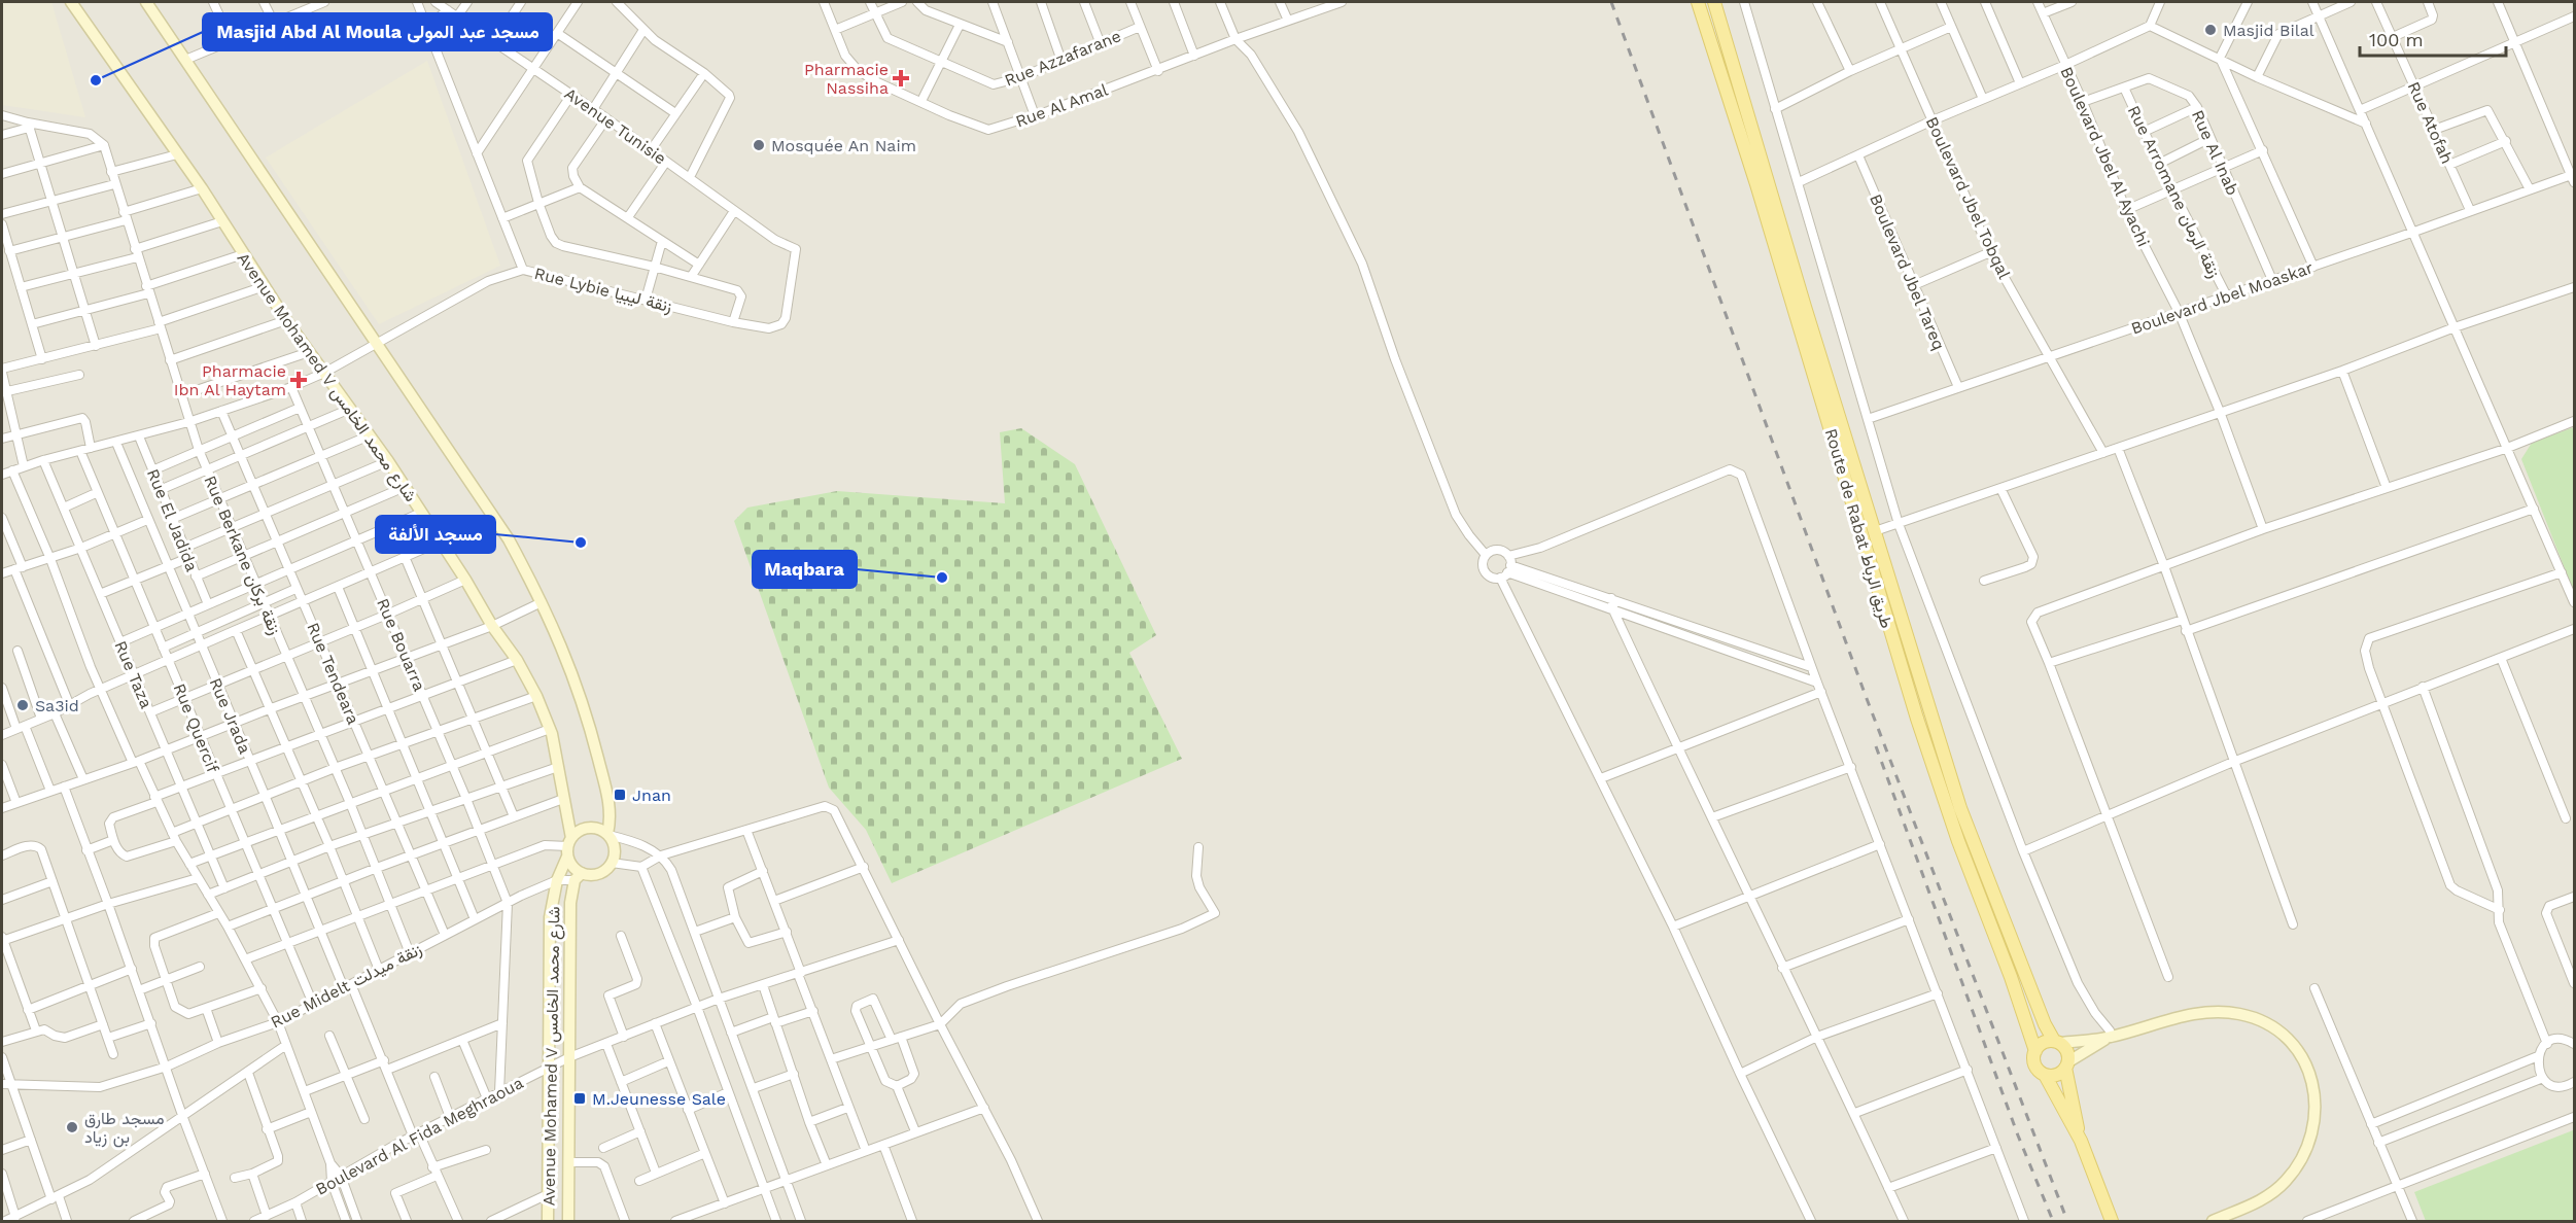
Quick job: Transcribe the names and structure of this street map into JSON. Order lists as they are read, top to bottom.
{
  "streets": {
    "main road": ["Route de Rabat طريق الرباط"],
    "street": [
      "Rue Azzafarane",
      "Rue Al Amal",
      "Rue Atofah",
      "Avenue Tunisie",
      "Rue Al Inab",
      "Boulevard Jbel Al Ayachi",
      "Rue Arromane زنقة الرمان",
      "Boulevard Jbel Tobqal",
      "Boulevard Jbel Tareq",
      "Rue Lybie زنقة ليبيا",
      "Boulevard Jbel Moaskar",
      "Avenue Mohamed V شارع محمد الخامس",
      "Rue El Jadida",
      "Rue Berkane زنقة بركان",
      "Rue Bouarra",
      "Rue Tendeara",
      "Rue Taza",
      "Rue Jrada",
      "Rue Quercif",
      "Rue Midelt زنقة ميدلت",
      "Boulevard Al Fida Meghraoua"
    ]
  },
  "crossings": [
    ["Rue Atofah", "Boulevard Jbel Moaskar"],
    ["Avenue Tunisie", "Rue Lybie زنقة ليبيا"],
    ["Rue Al Inab", "Boulevard Jbel Al Ayachi"],
    ["Rue Al Inab", "Rue Arromane زنقة الرمان"],
    ["Rue Al Inab", "Boulevard Jbel Moaskar"],
    ["Boulevard Jbel Al Ayachi", "Boulevard Jbel Moaskar"],
    ["Rue Arromane زنقة الرمان", "Boulevard Jbel Moaskar"],
    ["Boulevard Jbel Tobqal", "Boulevard Jbel Moaskar"],
    ["Boulevard Jbel Tareq", "Boulevard Jbel Moaskar"],
    ["Avenue Mohamed V شارع محمد الخامس", "Rue Midelt زنقة ميدلت"],
    ["Avenue Mohamed V شارع محمد الخامس", "Boulevard Al Fida Meghraoua"],
    ["Rue Berkane زنقة بركان", "Rue Midelt زنقة ميدلت"],
    ["Rue Bouarra", "Rue Midelt زنقة ميدلت"],
    ["Rue Tendeara", "Rue Midelt زنقة ميدلت"],
    ["Rue Jrada", "Rue Midelt زنقة ميدلت"],
    ["Rue Jrada", "Boulevard Al Fida Meghraoua"],
    ["Rue Quercif", "Rue Midelt زنقة ميدلت"]
  ],
  "places": {
    "other": [
      "Masjid Bilal",
      "Masjid Abd Al Moula مسجد عبد المولى",
      "Mosquée An Naim",
      "مسجد الألفة",
      "Maqbara",
      "Sa3id",
      "مسجد طارق بن زياد"
    ],
    "health": ["Pharmacie Nassiha", "Pharmacie Ibn Al Haytam"],
    "transit": ["Jnan", "M.Jeunesse Sale"]
  },
  "scale_bar": "100 m"
}
